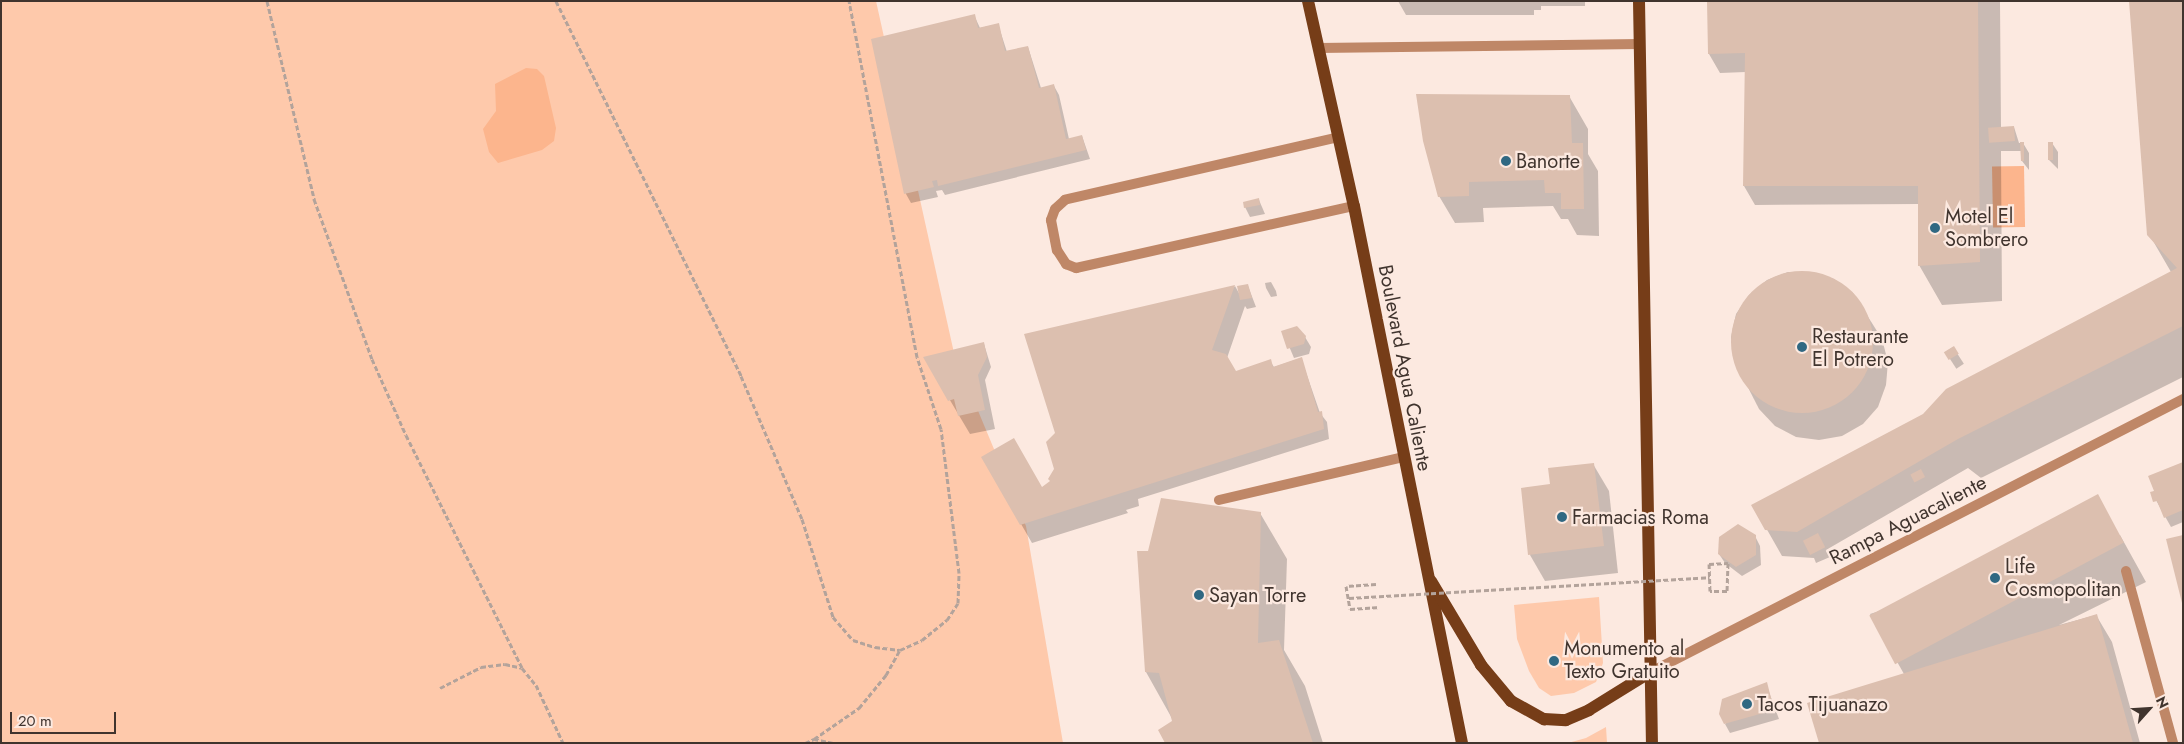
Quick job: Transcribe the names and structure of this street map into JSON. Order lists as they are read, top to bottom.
{
  "streets": {
    "main road": ["Boulevard Agua Caliente"],
    "street": ["Rampa Aguacaliente"]
  },
  "places": [
    "Banorte",
    "Motel El Sombrero",
    "Restaurante El Potrero",
    "Farmacias Roma",
    "Life Cosmopolitan",
    "Sayan Torre",
    "Monumento al Texto Gratuito",
    "Tacos Tijuanazo"
  ],
  "scale_bar": "20 m",
  "north": "top right"
}
